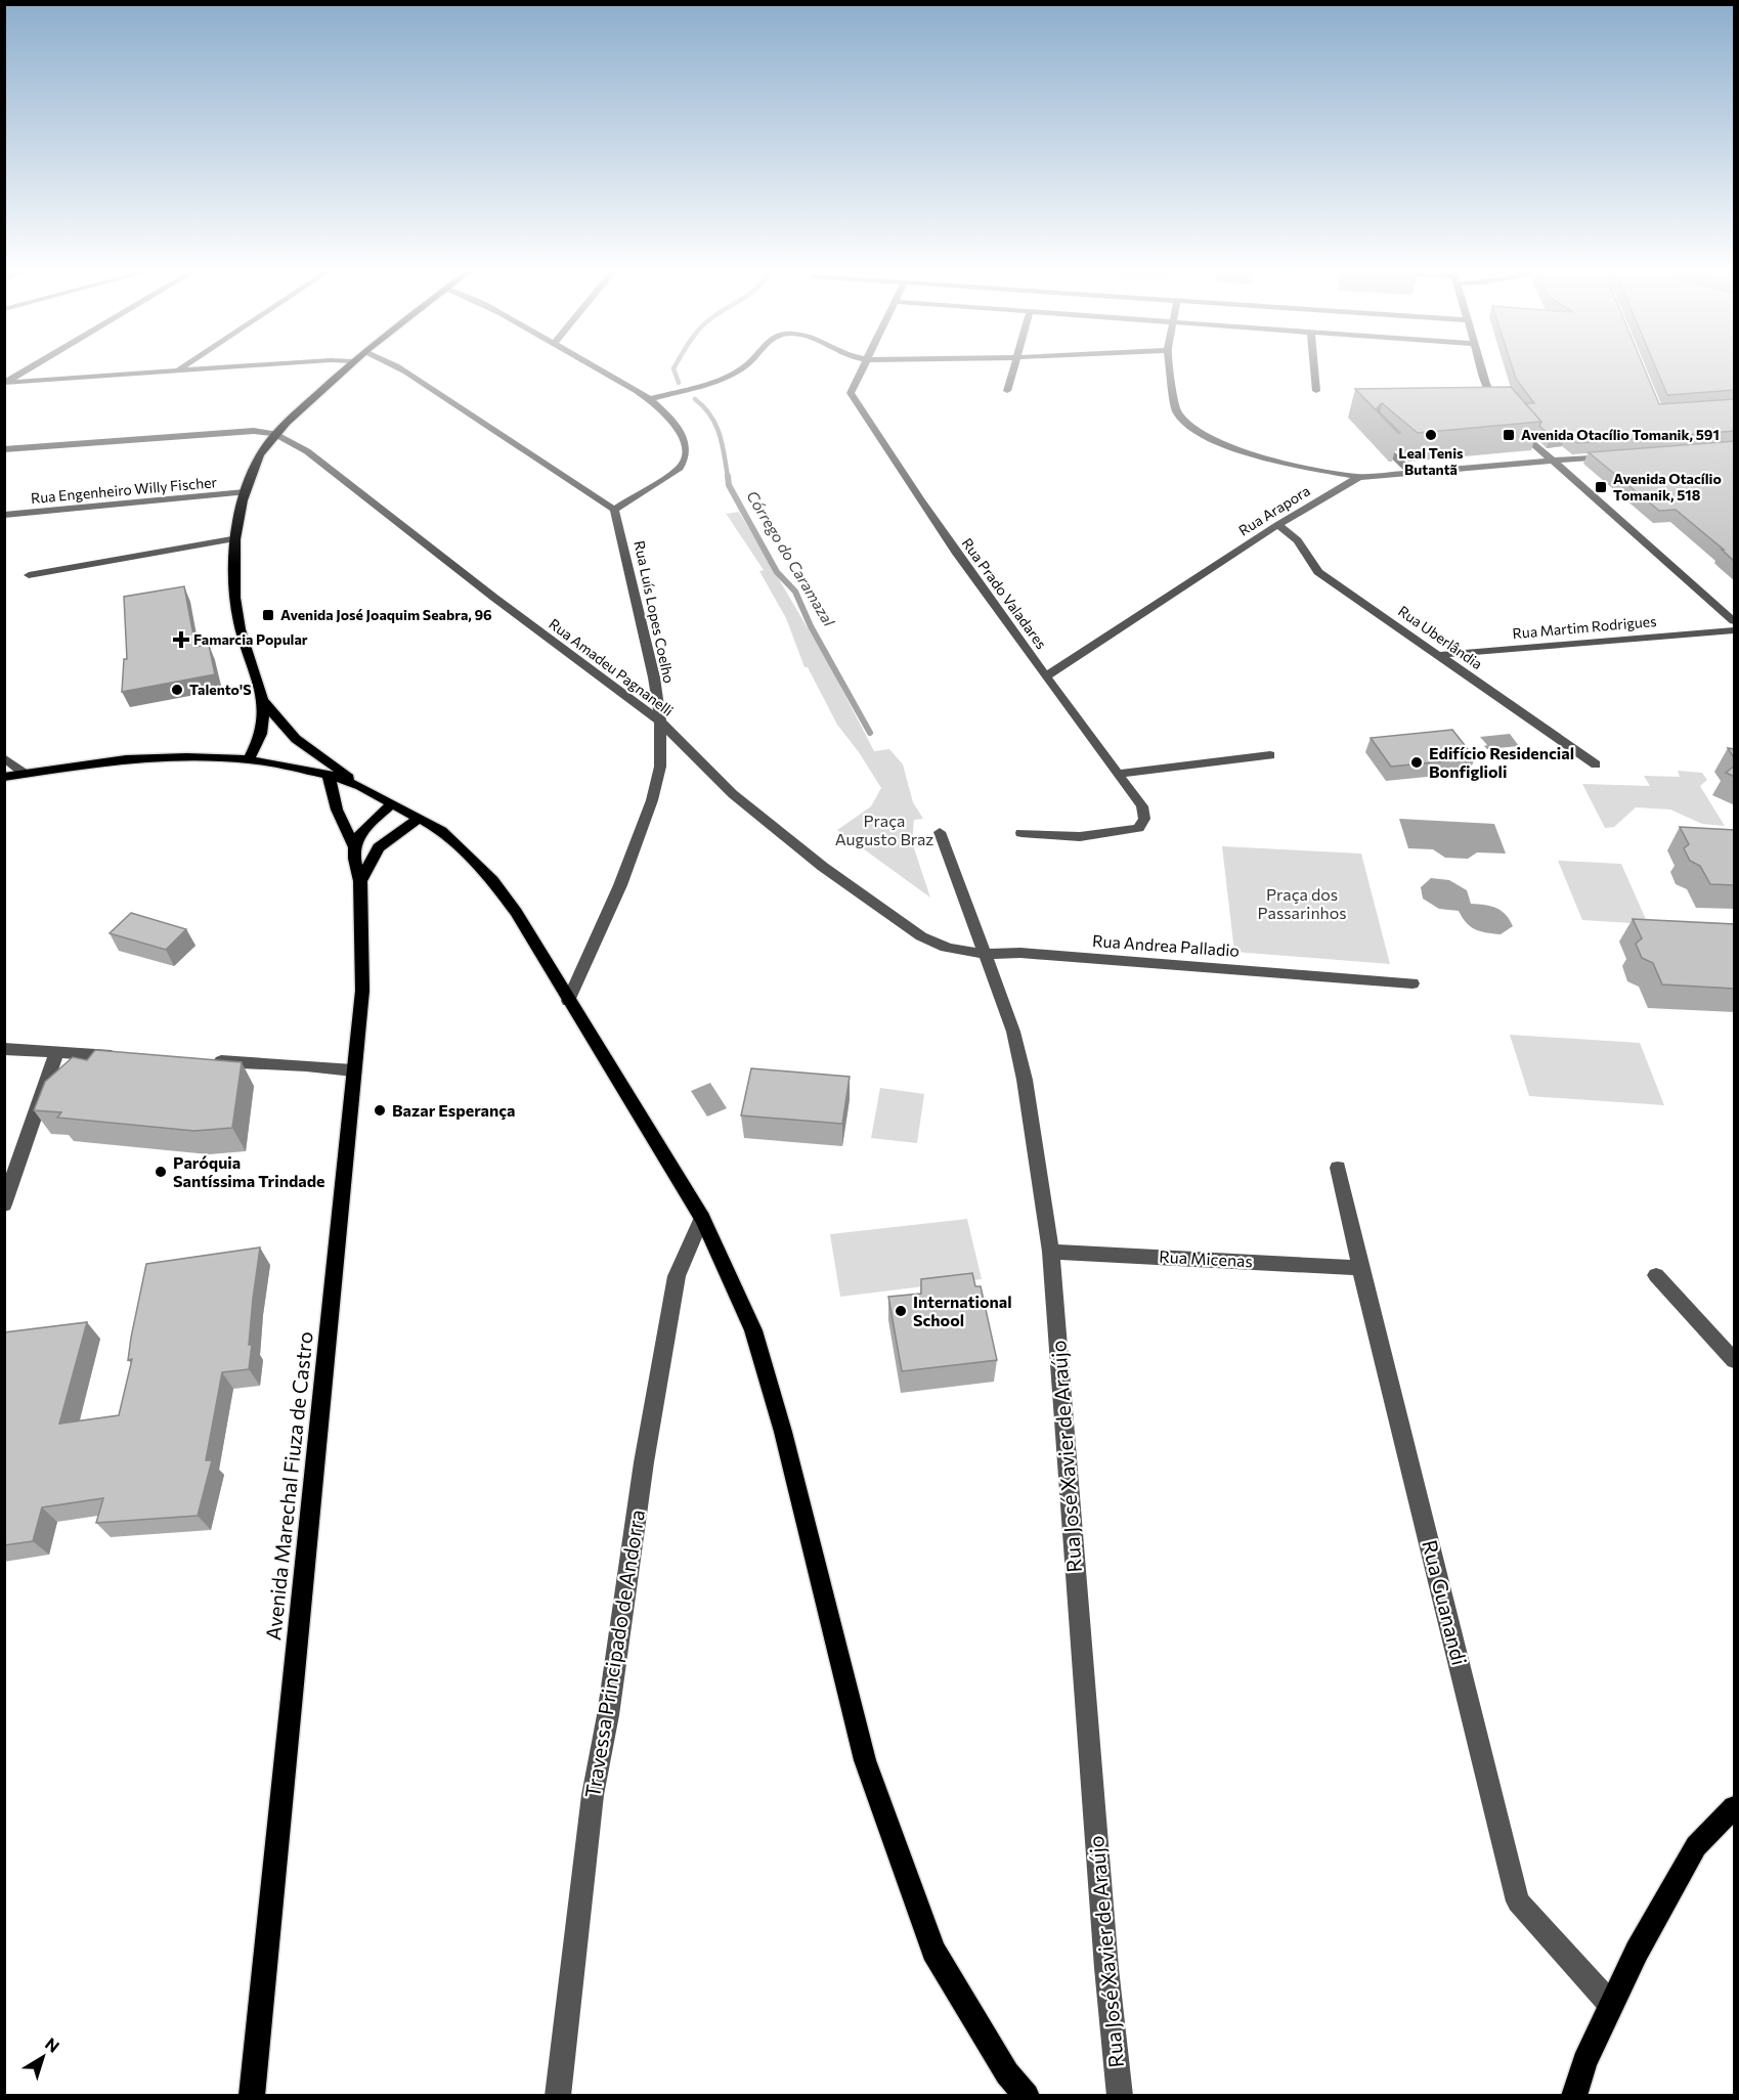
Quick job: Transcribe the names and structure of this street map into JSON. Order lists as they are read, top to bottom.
{
  "streets": {
    "main road": ["Avenida Marechal Fiuza de Castro"],
    "street": [
      "Rua Engenheiro Willy Fischer",
      "Rua Arapora",
      "Rua Prado Valadares",
      "Rua Luís Lopes Coelho",
      "Rua Martim Rodrigues",
      "Rua Uberlândia",
      "Rua Amadeu Pagnanelli",
      "Rua Andrea Palladio",
      "Rua Micenas",
      "Rua José Xavier de Araújo",
      "Rua Guanandi",
      "Travessa Principado de Andorra"
    ]
  },
  "crossings": [
    ["Rua Arapora", "Rua Prado Valadares"],
    ["Rua Arapora", "Rua Uberlândia"],
    ["Rua Luís Lopes Coelho", "Rua Amadeu Pagnanelli"],
    ["Rua Martim Rodrigues", "Rua Uberlândia"],
    ["Rua Amadeu Pagnanelli", "Rua Andrea Palladio"],
    ["Rua Andrea Palladio", "Rua José Xavier de Araújo"],
    ["Rua Micenas", "Rua José Xavier de Araújo"],
    ["Rua Micenas", "Rua Guanandi"]
  ],
  "water": ["Córrego do Caramazal"],
  "parks": ["Praça Augusto Braz", "Praça dos Passarinhos"],
  "places": {
    "other": [
      "Leal Tenis Butantã",
      "Talento'S",
      "Edifício Residencial Bonfiglioli",
      "Bazar Esperança",
      "Paróquia Santíssima Trindade",
      "International School"
    ],
    "transit": ["Avenida Otacílio Tomanik, 591", "Avenida Otacílio Tomanik, 518", "Avenida José Joaquim Seabra, 96"],
    "health": ["Famarcia Popular"]
  },
  "north": "top right"
}
